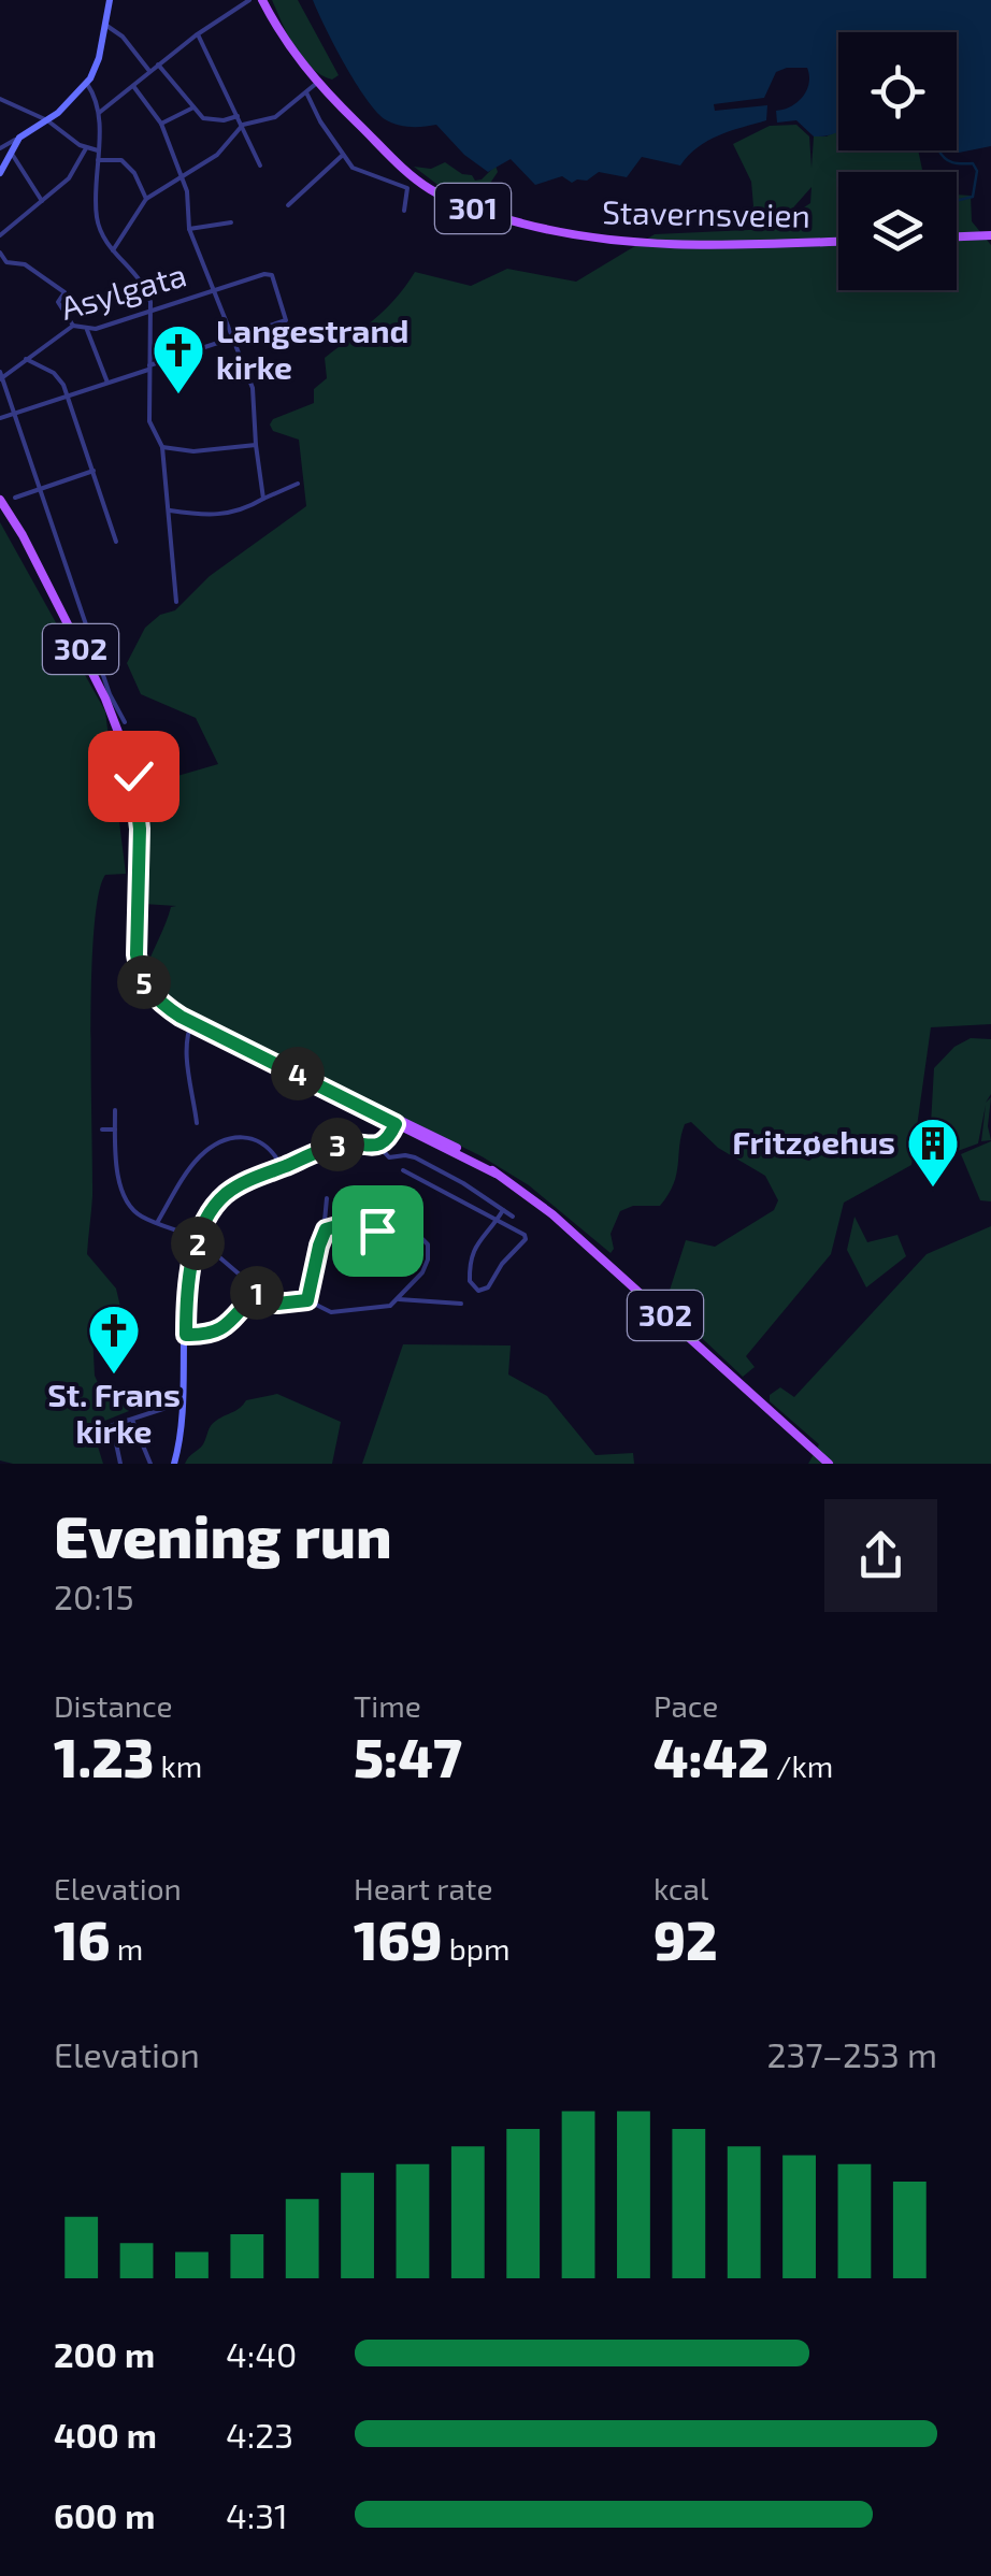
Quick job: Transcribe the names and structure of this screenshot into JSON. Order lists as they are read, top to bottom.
{
  "streets": {
    "main road": ["301", "Stavernsveien", "302"],
    "street": ["Asylgata"]
  },
  "places": {
    "church": ["Langestrand kirke", "St. Frans kirke"],
    "building": ["Fritzøehus"]
  },
  "page": {
    "pins": [
      "5",
      "4",
      "3",
      "2",
      "1"
    ],
    "heading": ["Evening run", "20:15"],
    "stats": [
      ["Distance", "1.23 km"],
      ["Time", "5:47"],
      ["Pace", "4:42 /km"],
      ["Elevation", "16 m"],
      ["Heart rate", "169 bpm"],
      ["kcal", "92"]
    ],
    "chart": ["Elevation", "237–253 m"],
    "list": [
      {
        "name": "200 m",
        "note": "4:40"
      },
      {
        "name": "400 m",
        "note": "4:23"
      },
      {
        "name": "600 m",
        "note": "4:31"
      }
    ]
  }
}
